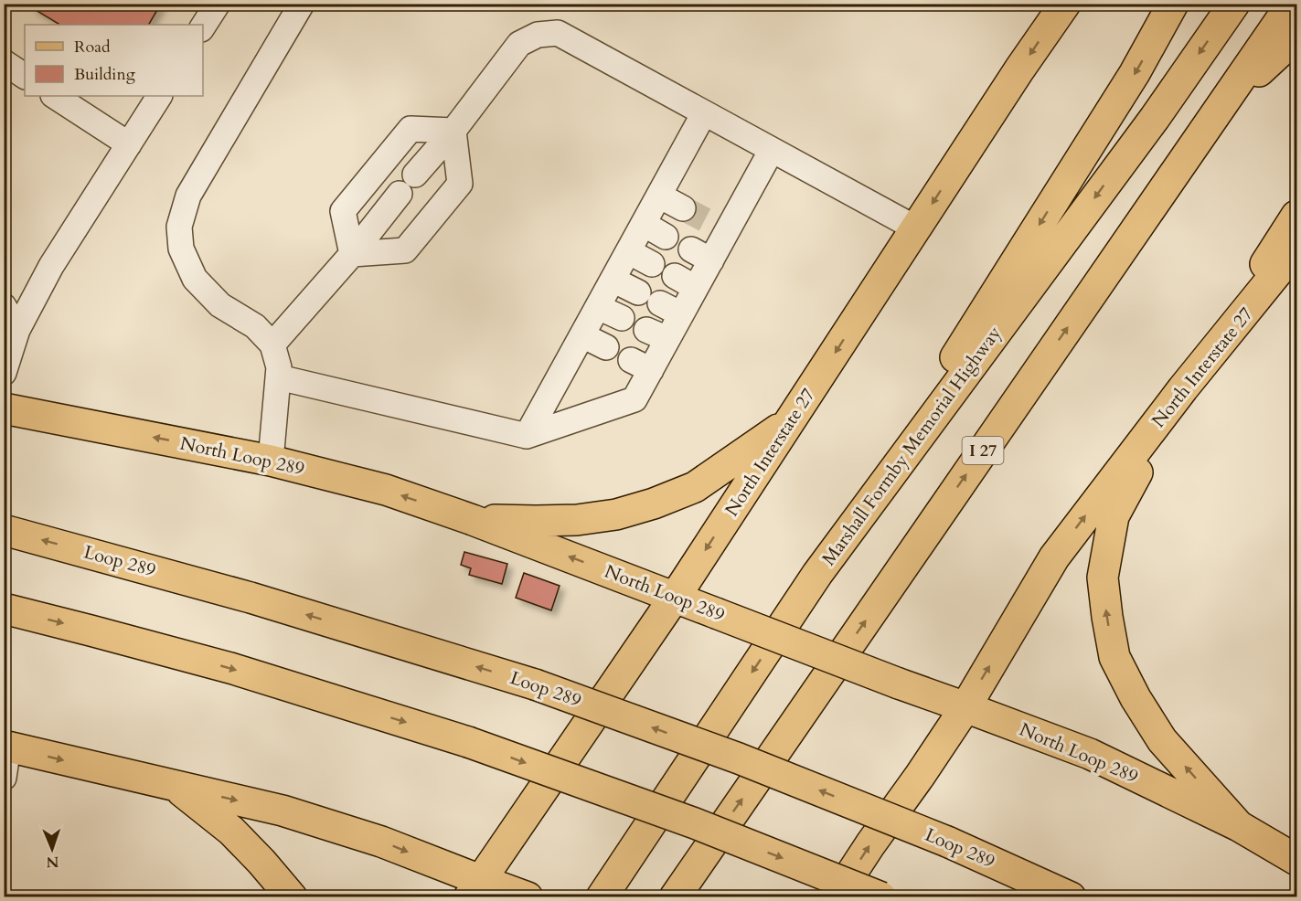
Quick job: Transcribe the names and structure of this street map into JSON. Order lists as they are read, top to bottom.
{
  "streets": {
    "main road": [
      "North Interstate 27",
      "Marshall Formby Memorial Highway",
      "I 27",
      "North Loop 289",
      "Loop 289"
    ]
  },
  "crossings": [
    ["North Interstate 27", "North Loop 289"]
  ],
  "legend": ["Road", "Building"],
  "north": "bottom"
}
